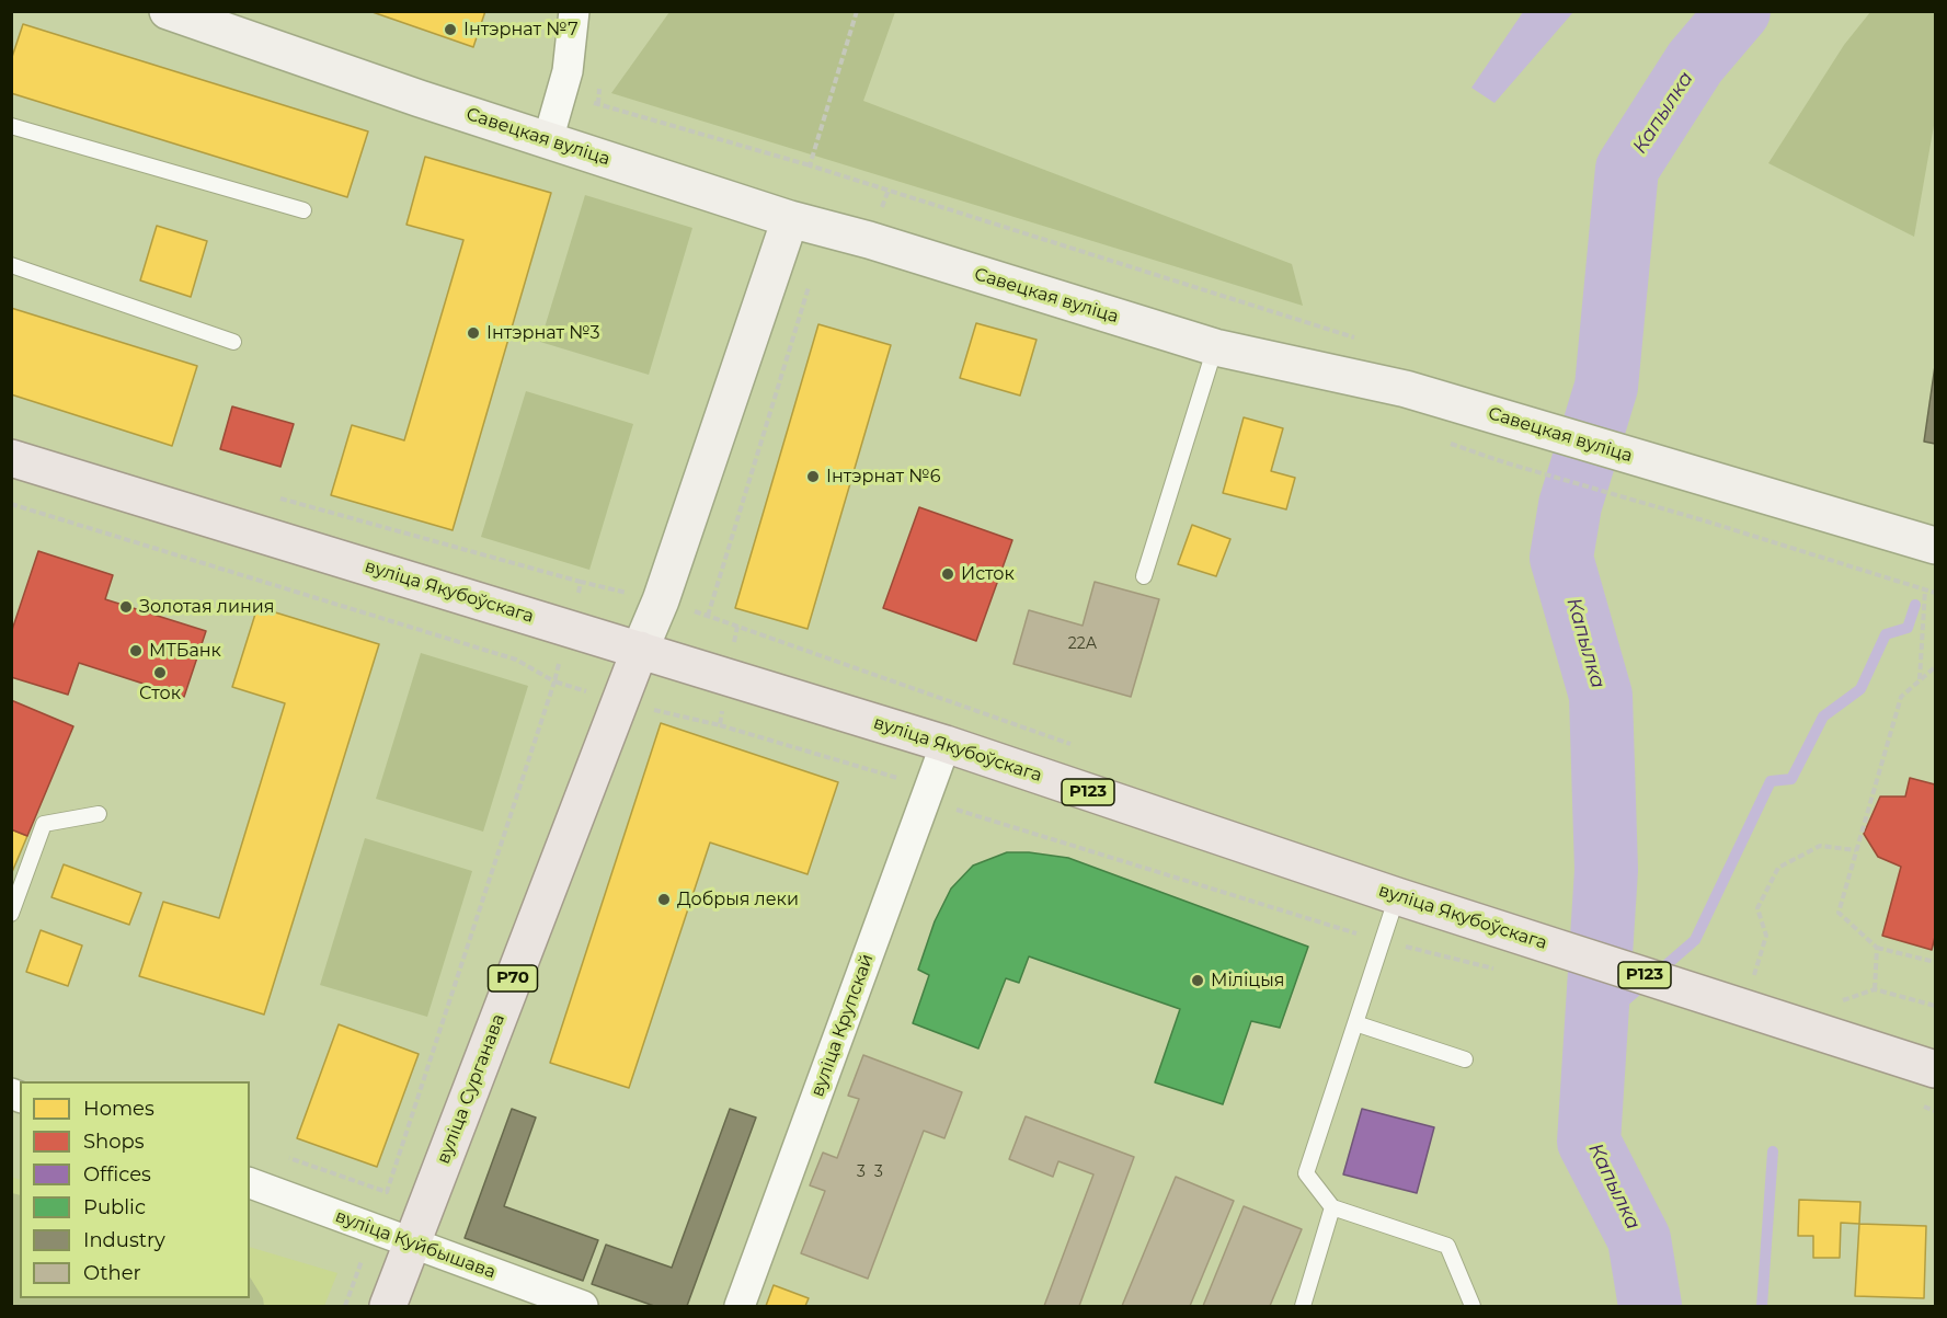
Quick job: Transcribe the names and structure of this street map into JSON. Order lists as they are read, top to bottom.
{
  "streets": {
    "main road": [
      "Савецкая вуліца",
      "вуліца Якубоўскага",
      "Р123",
      "Р70",
      "вуліца Сурганава"
    ],
    "street": ["вуліца Крупскай", "вуліца Куйбышава"]
  },
  "crossings": [
    ["вуліца Якубоўскага", "вуліца Крупскай"],
    ["вуліца Якубоўскага", "вуліца Сурганава"],
    ["вуліца Сурганава", "вуліца Куйбышава"]
  ],
  "water": ["Капылка"],
  "places": [
    "Інтэрнат №7",
    "Інтэрнат №3",
    "Інтэрнат №6",
    "Исток",
    "Золотая линия",
    "МТБанк",
    "Сток",
    "Добрыя леки",
    "Міліцыя"
  ],
  "house_numbers": ["22А", "3", "3"],
  "legend": [
    "Homes",
    "Shops",
    "Offices",
    "Public",
    "Industry",
    "Other"
  ]
}
